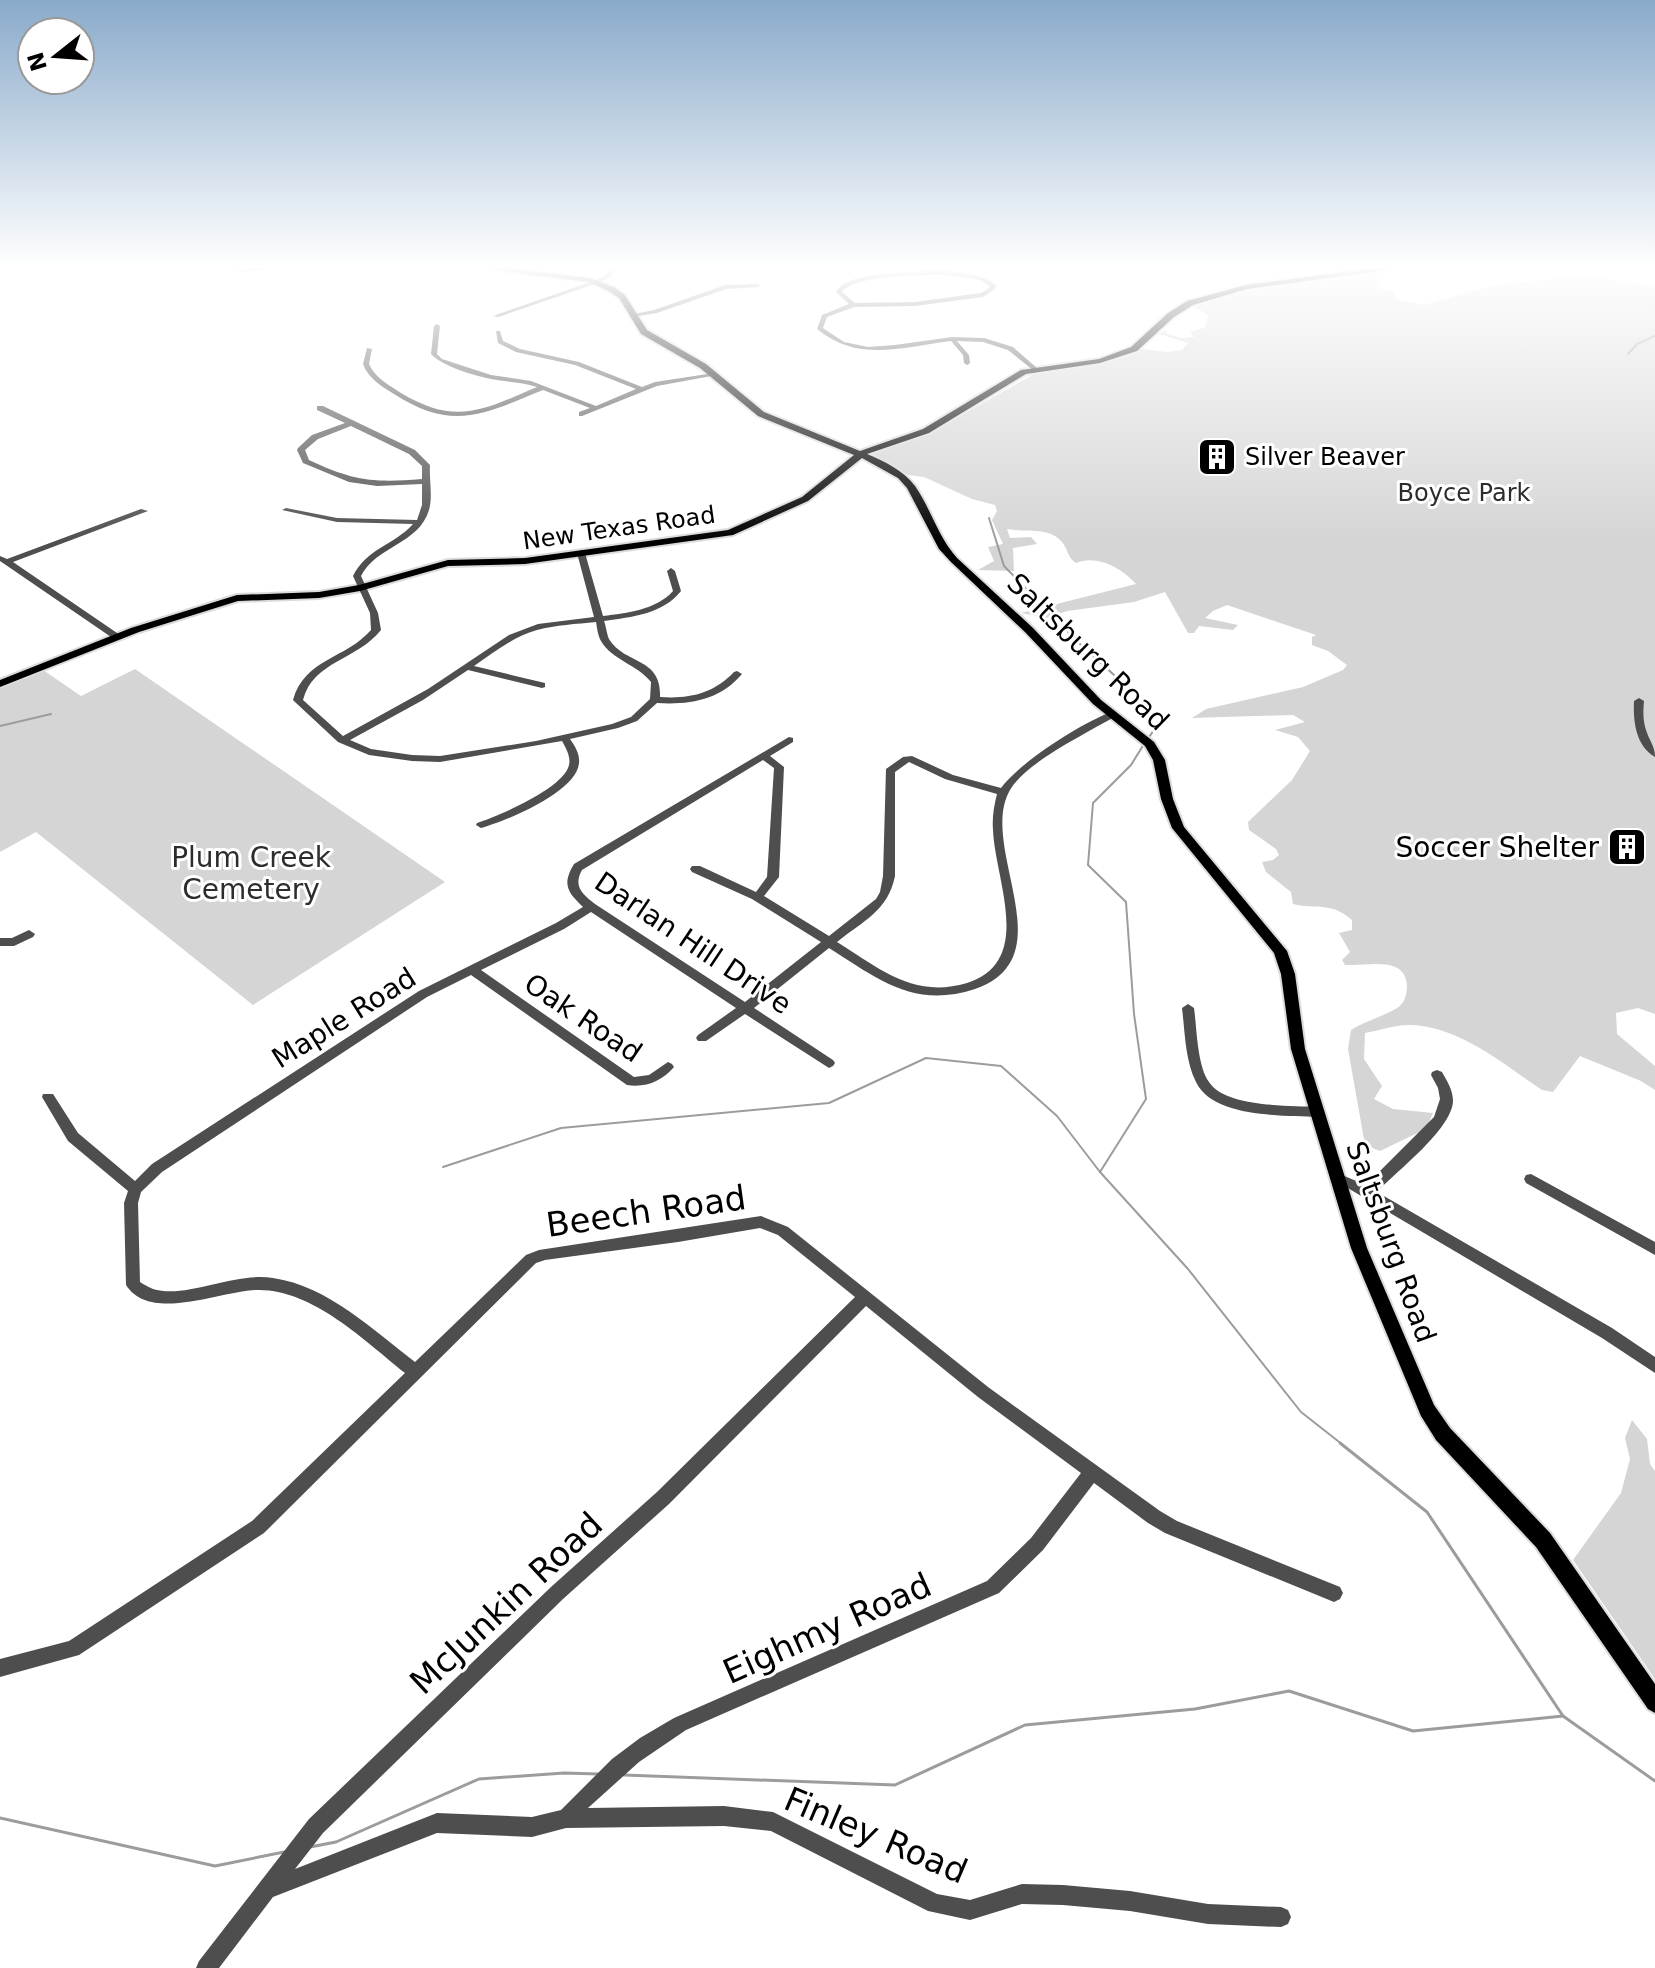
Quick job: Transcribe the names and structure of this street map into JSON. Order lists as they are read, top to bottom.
{
  "streets": {
    "main road": ["New Texas Road", "Saltsburg Road"],
    "street": [
      "Darlan Hill Drive",
      "Maple Road",
      "Oak Road",
      "Beech Road",
      "McJunkin Road",
      "Eighmy Road",
      "Finley Road"
    ]
  },
  "crossings": [
    ["New Texas Road", "Saltsburg Road"],
    ["Darlan Hill Drive", "Maple Road"],
    ["Maple Road", "Oak Road"],
    ["Beech Road", "McJunkin Road"],
    ["Beech Road", "Eighmy Road"],
    ["McJunkin Road", "Finley Road"],
    ["Eighmy Road", "Finley Road"]
  ],
  "parks": ["Boyce Park", "Plum Creek Cemetery"],
  "places": {
    "building": ["Silver Beaver", "Soccer Shelter"]
  },
  "north": "left"
}
